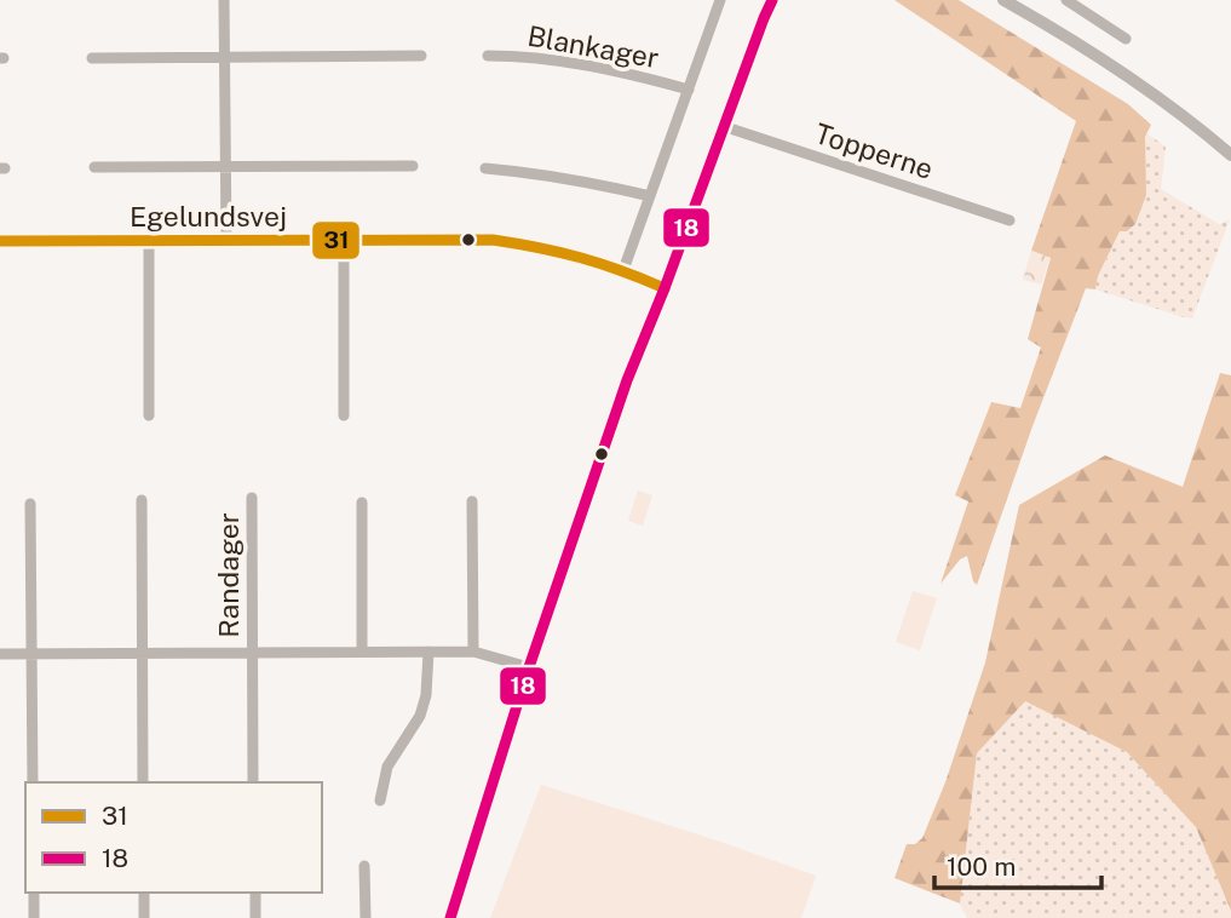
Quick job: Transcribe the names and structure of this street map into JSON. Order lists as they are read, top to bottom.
{
  "streets": {
    "street": [
      "Blankager",
      "Topperne",
      "Egelundsvej",
      "Randager"
    ]
  },
  "crossings": [
    ["Blankager", "Egelundsvej"]
  ],
  "lines": ["transit line 18", "transit line 31"],
  "legend": ["31", "18"],
  "scale_bar": "100 m"
}
